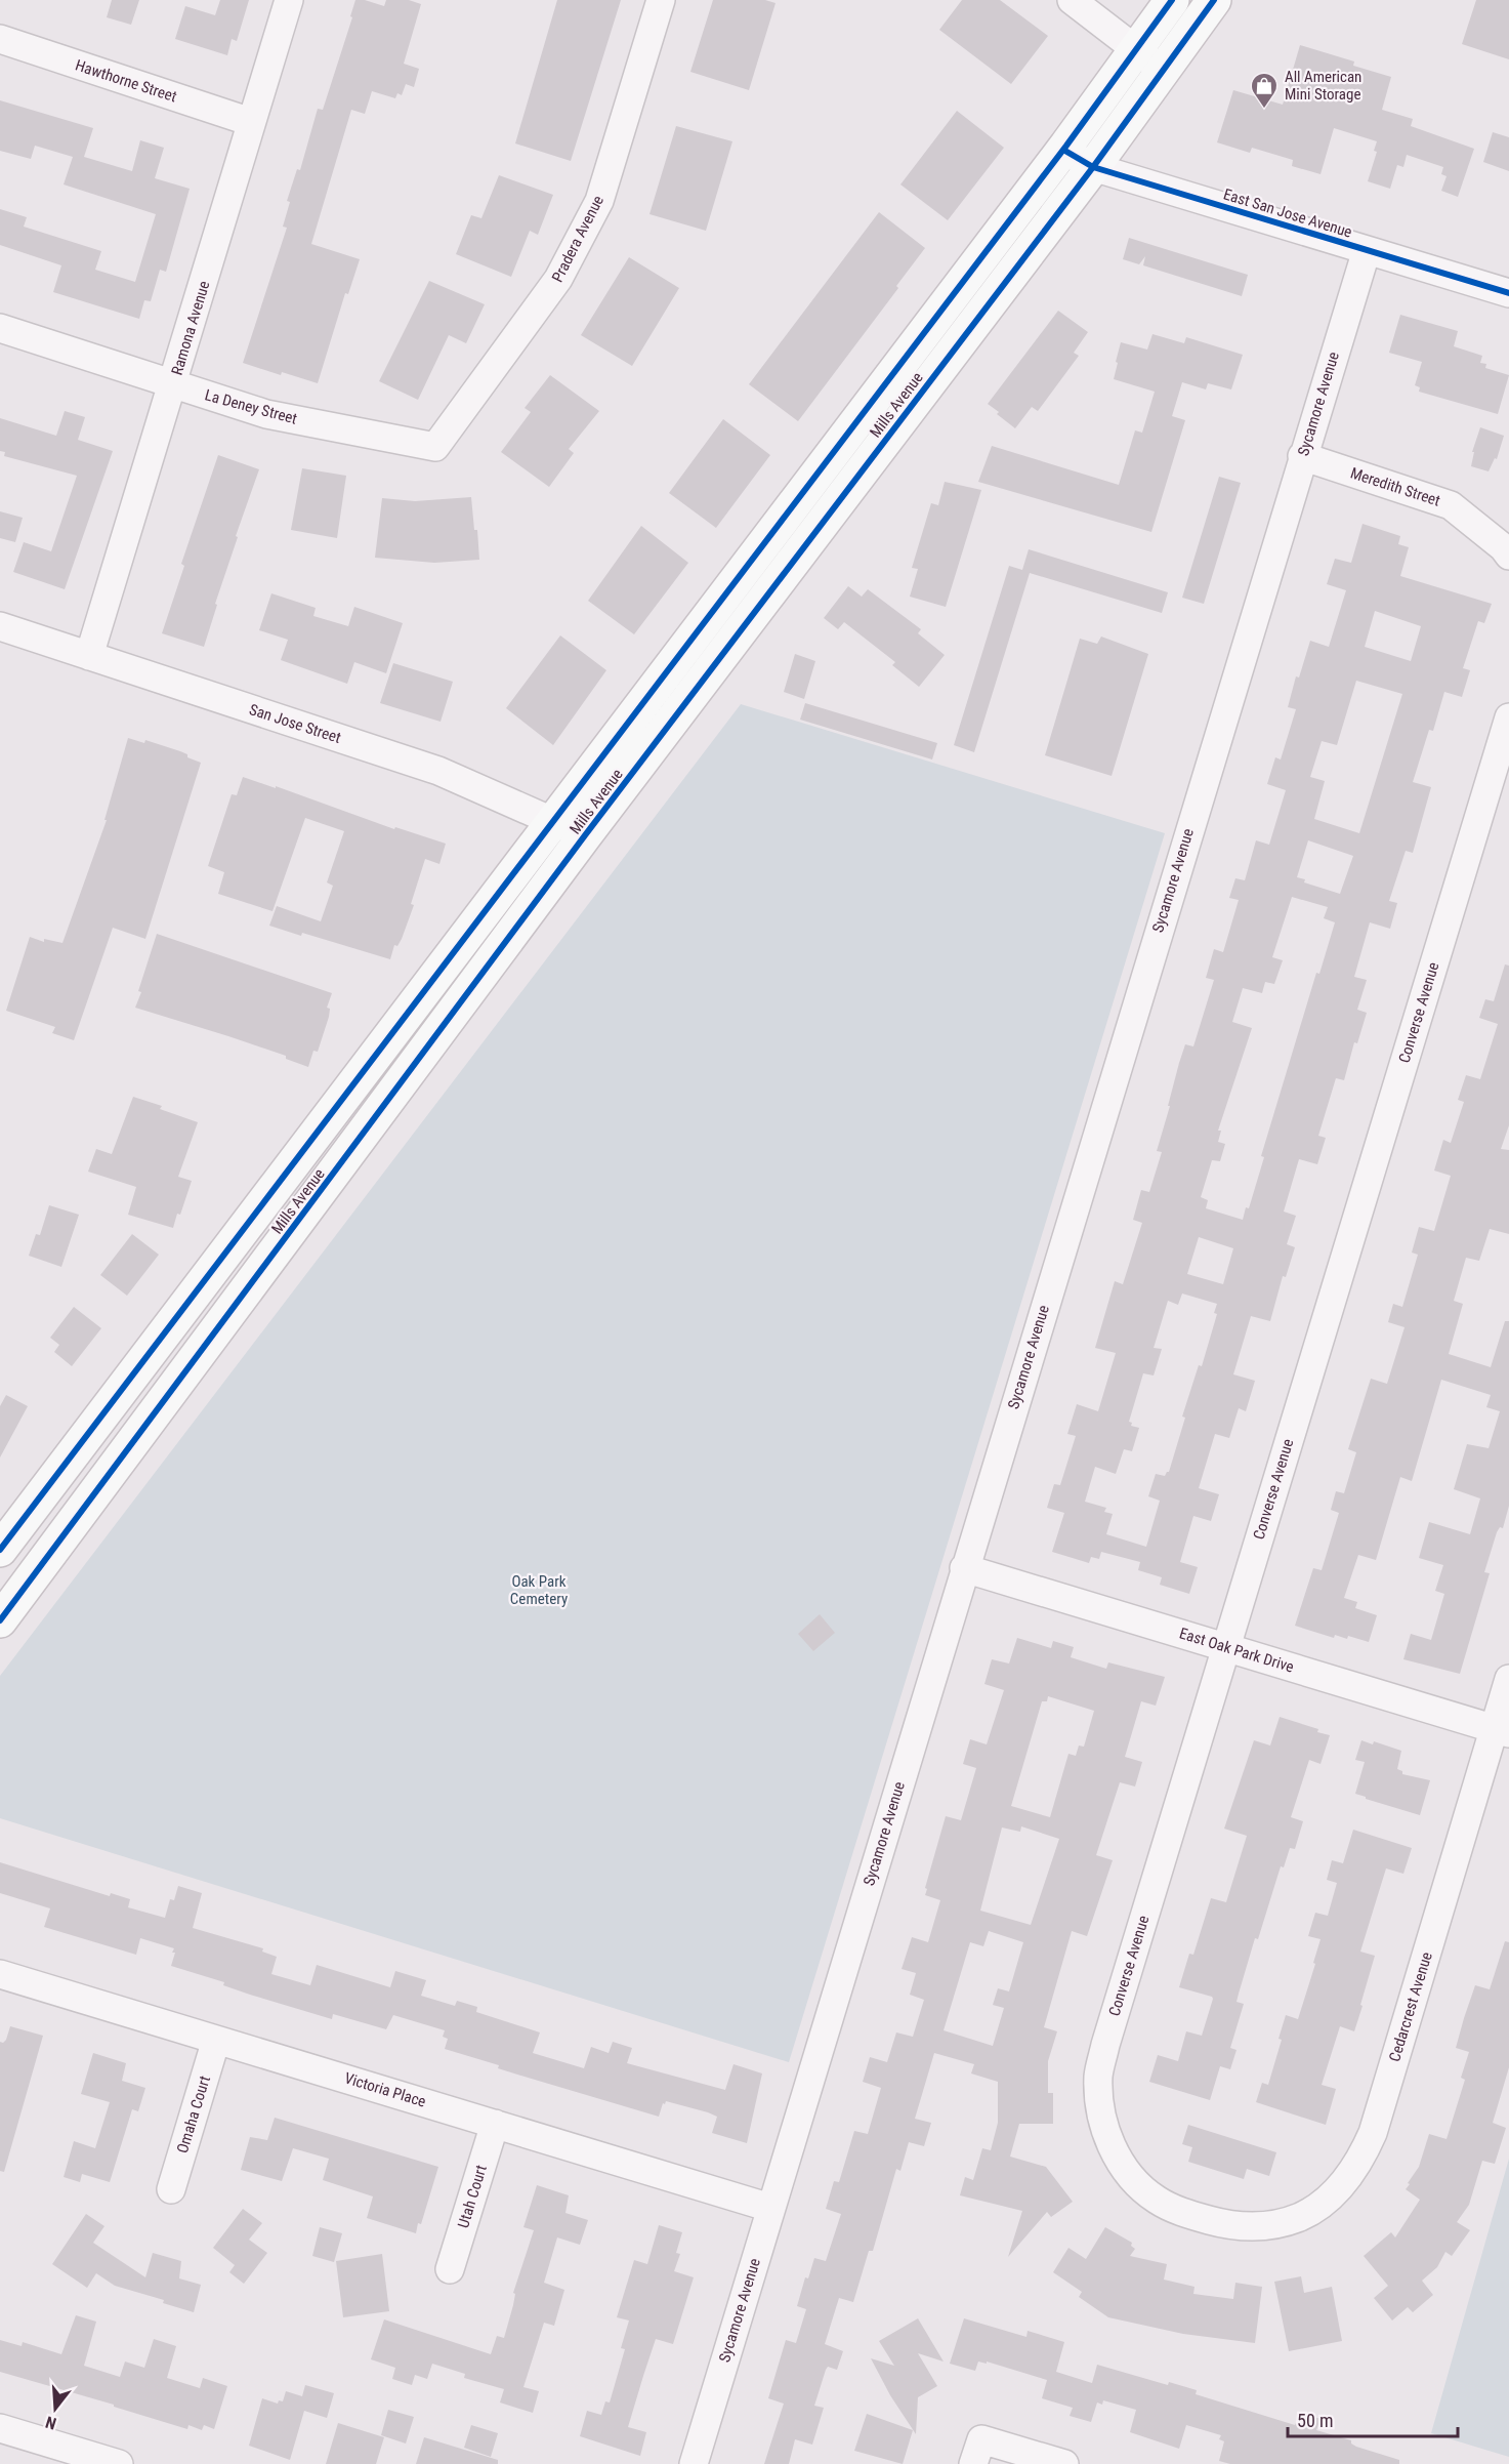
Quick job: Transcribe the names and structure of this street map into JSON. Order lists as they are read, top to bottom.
{
  "streets": {
    "main road": ["Mills Avenue"],
    "street": [
      "Hawthorne Street",
      "East San Jose Avenue",
      "Pradera Avenue",
      "Ramona Avenue",
      "Sycamore Avenue",
      "La Deney Street",
      "Meredith Street",
      "San Jose Street",
      "Converse Avenue",
      "East Oak Park Drive",
      "Cedarcrest Avenue",
      "Victoria Place",
      "Omaha Court",
      "Utah Court"
    ]
  },
  "crossings": [
    ["Hawthorne Street", "Ramona Avenue"],
    ["East San Jose Avenue", "Sycamore Avenue"],
    ["East San Jose Avenue", "Mills Avenue"],
    ["Pradera Avenue", "La Deney Street"],
    ["Ramona Avenue", "La Deney Street"],
    ["Ramona Avenue", "San Jose Street"],
    ["Sycamore Avenue", "Meredith Street"],
    ["Sycamore Avenue", "East Oak Park Drive"],
    ["Sycamore Avenue", "Victoria Place"],
    ["Mills Avenue", "San Jose Street"],
    ["Converse Avenue", "East Oak Park Drive"],
    ["Converse Avenue", "Cedarcrest Avenue"],
    ["East Oak Park Drive", "Cedarcrest Avenue"],
    ["Victoria Place", "Omaha Court"],
    ["Victoria Place", "Utah Court"]
  ],
  "parks": ["Oak Park Cemetery"],
  "places": {
    "shop": ["All American Mini Storage"]
  },
  "scale_bar": "50 m",
  "north": "bottom"
}
